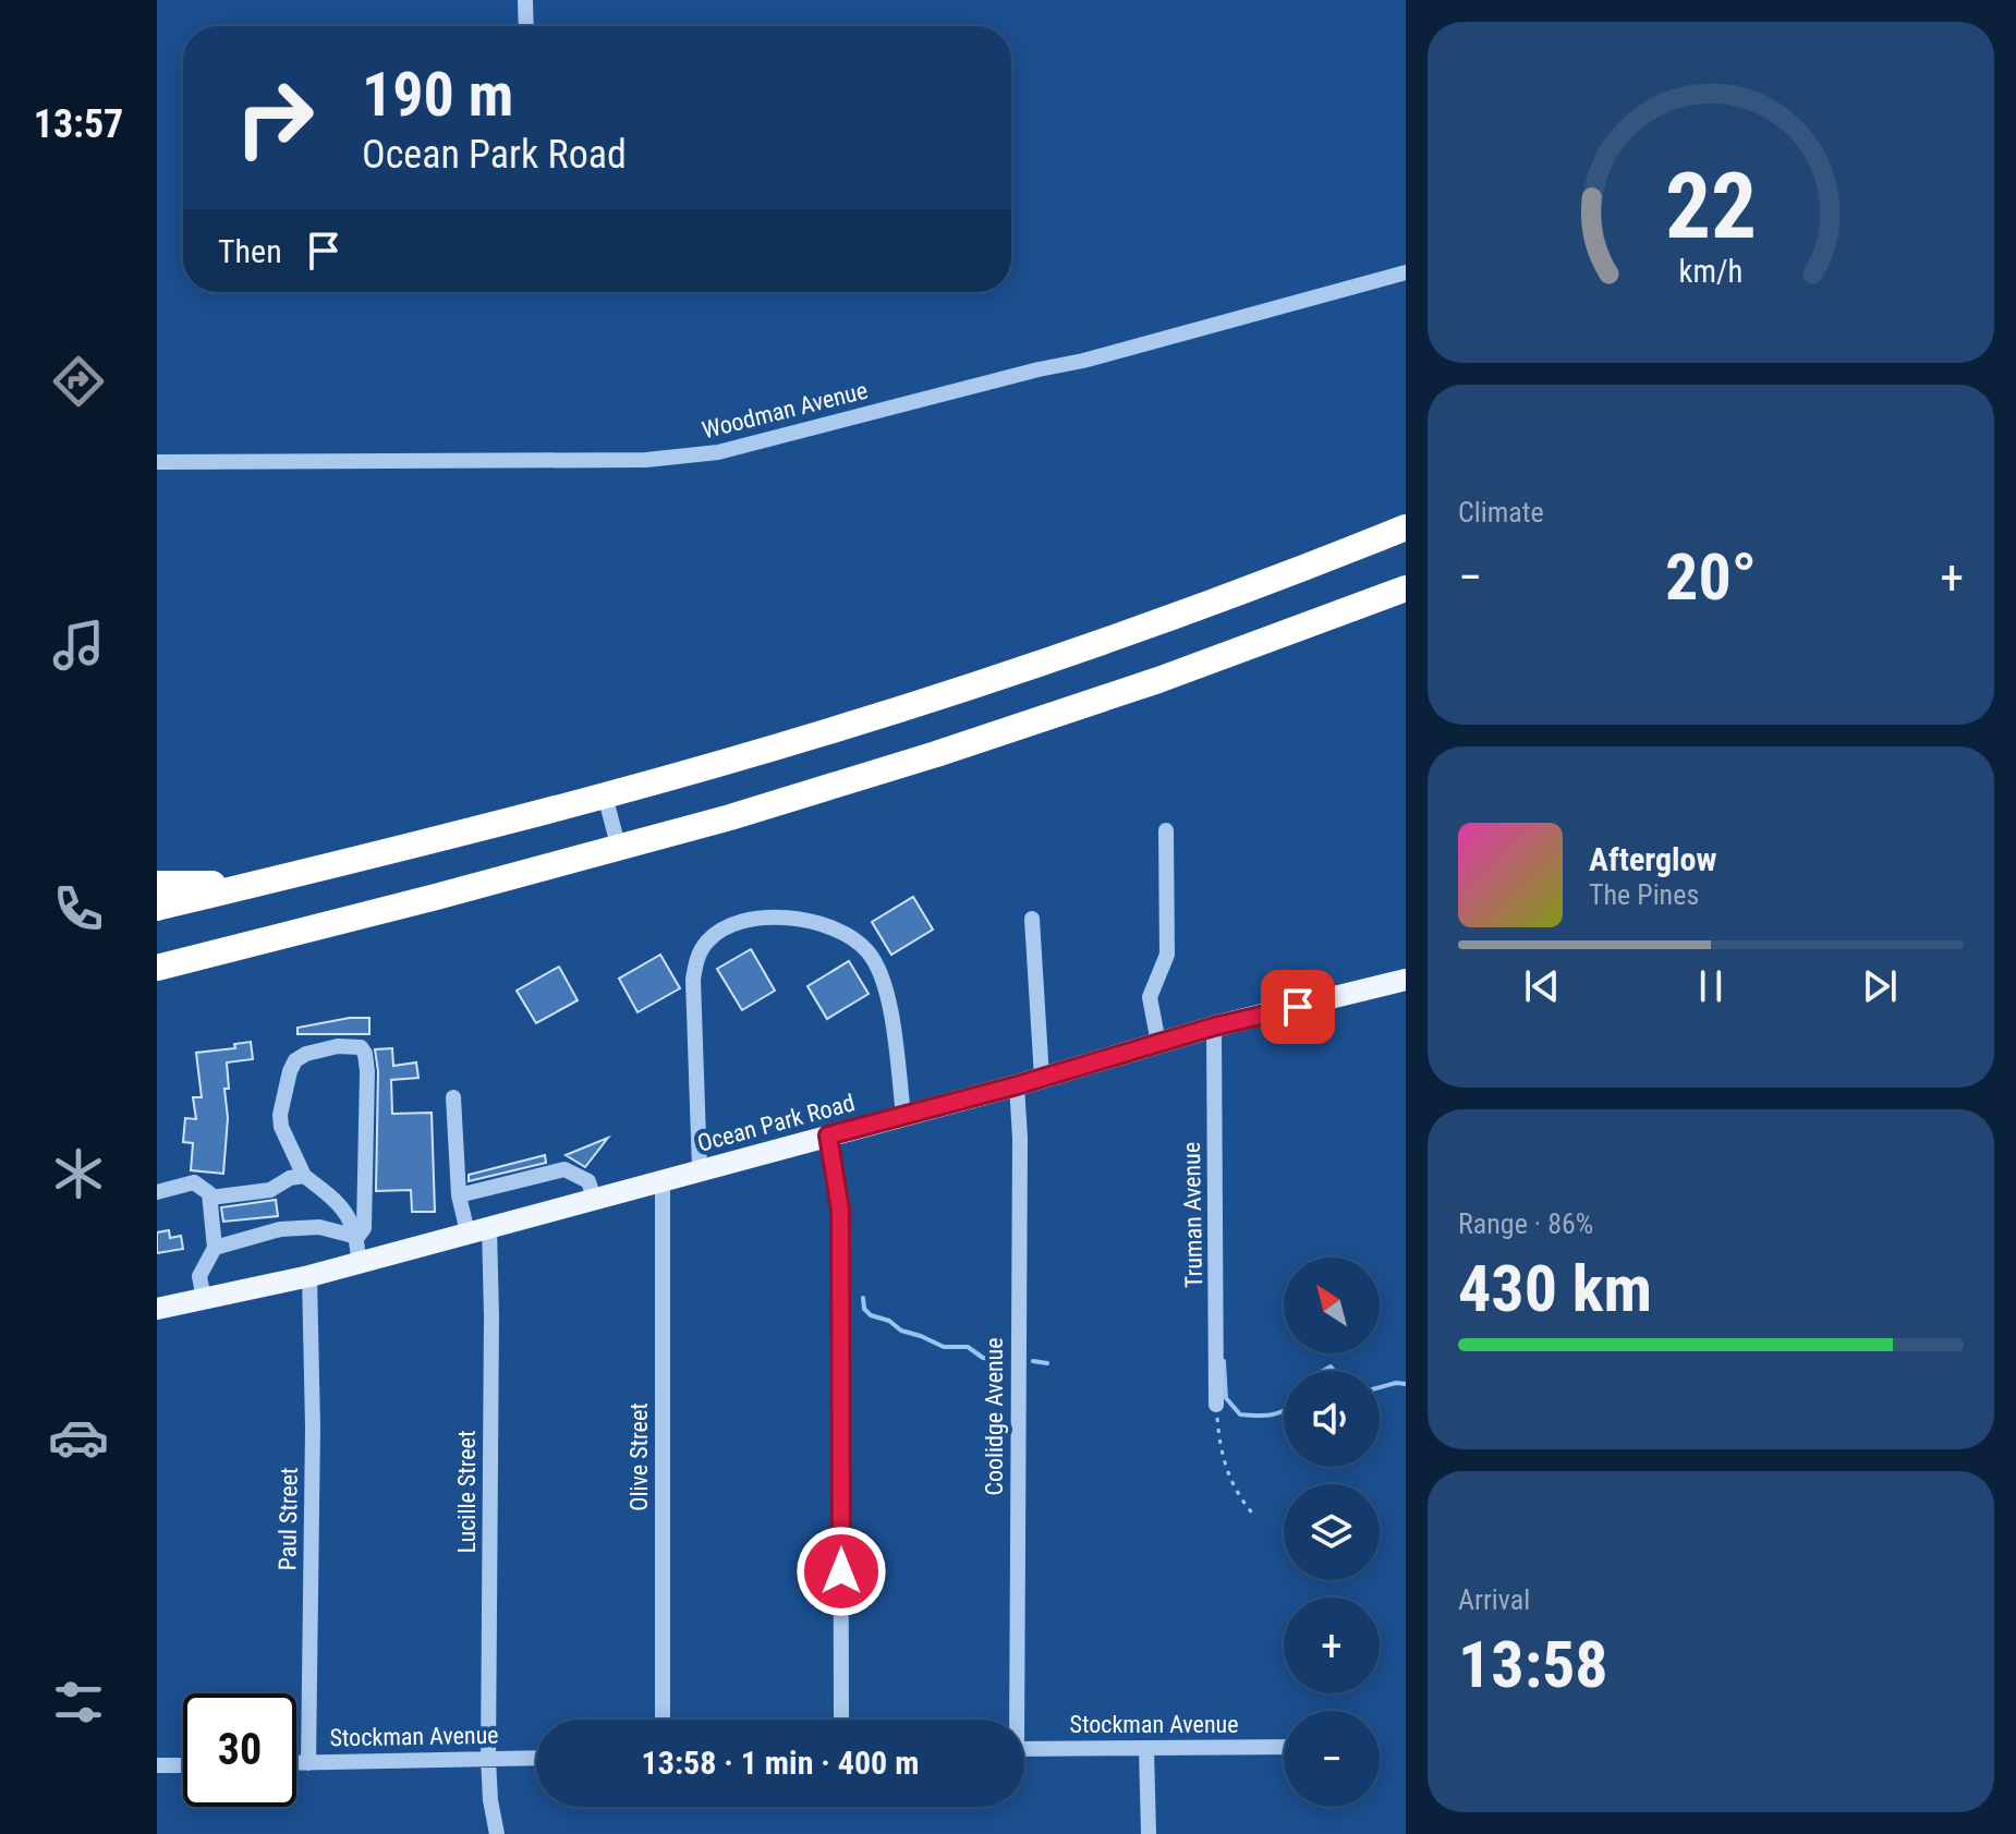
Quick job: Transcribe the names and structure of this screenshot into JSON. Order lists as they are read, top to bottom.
{
  "streets": {
    "main road": ["Ocean Park Road"],
    "street": [
      "Woodman Avenue",
      "Truman Avenue",
      "Coolidge Avenue",
      "Olive Street",
      "Lucille Street",
      "Paul Street",
      "Stockman Avenue"
    ]
  },
  "crossings": [
    ["Ocean Park Road", "Truman Avenue"],
    ["Ocean Park Road", "Coolidge Avenue"],
    ["Ocean Park Road", "Olive Street"],
    ["Ocean Park Road", "Lucille Street"],
    ["Ocean Park Road", "Paul Street"],
    ["Lucille Street", "Stockman Avenue"],
    ["Paul Street", "Stockman Avenue"]
  ],
  "north": "top left",
  "page": {
    "tabs": "13:57",
    "turn": ["190 m", "Ocean Park Road"],
    "then": "Then",
    "tile": [
      "Climate",
      ["Range · 86%", "430 km"],
      ["Arrival", "13:58"]
    ],
    "heat": ["−", "20°", "+"],
    "song": ["Afterglow", "The Pines"],
    "map_buttons": ["+", "−"],
    "limit": "30",
    "trip": "13:58 · 1 min · 400 m",
    "gauge": ["22", "km/h"]
  }
}
